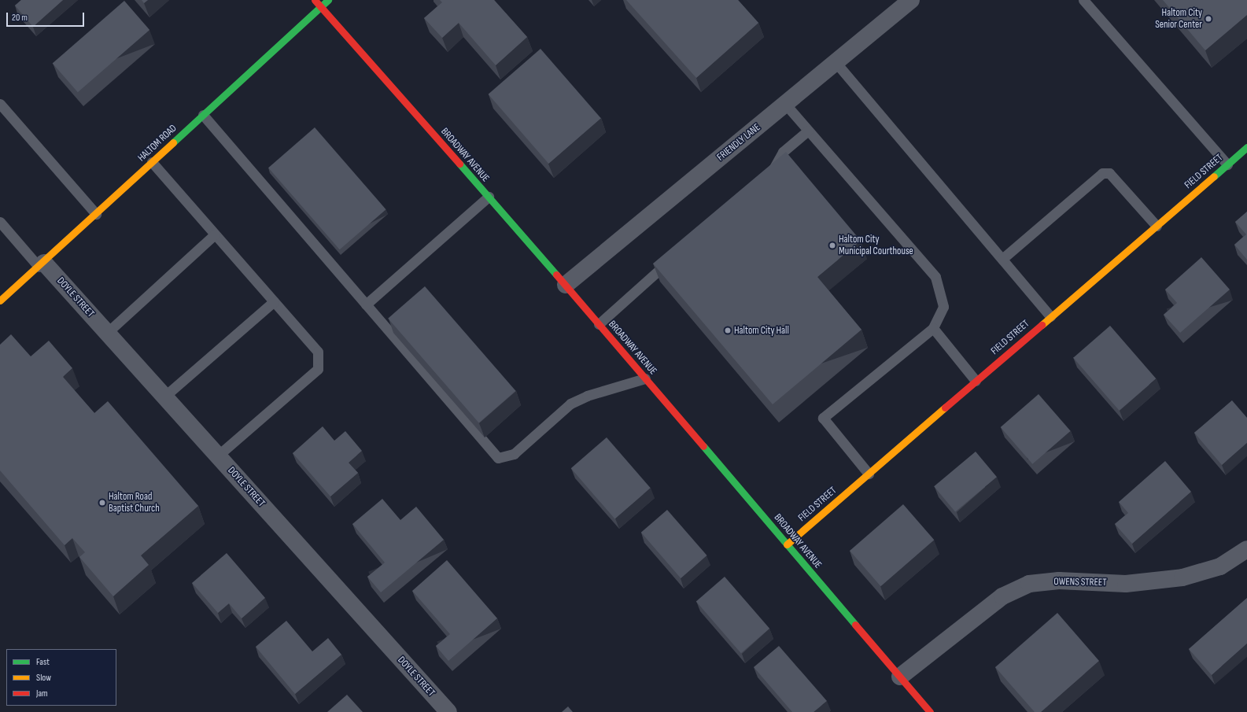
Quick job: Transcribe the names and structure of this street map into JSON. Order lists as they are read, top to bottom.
{
  "streets": {
    "main road": ["HALTOM ROAD", "BROADWAY AVENUE", "FIELD STREET"],
    "street": ["FRIENDLY LANE", "DOYLE STREET", "OWENS STREET"]
  },
  "crossings": [
    ["FRIENDLY LANE", "BROADWAY AVENUE"],
    ["HALTOM ROAD", "BROADWAY AVENUE"],
    ["HALTOM ROAD", "DOYLE STREET"],
    ["BROADWAY AVENUE", "FIELD STREET"],
    ["BROADWAY AVENUE", "OWENS STREET"]
  ],
  "places": [
    "Haltom City Senior Center",
    "Haltom City Municipal Courthouse",
    "Haltom City Hall",
    "Haltom Road Baptist Church"
  ],
  "legend": ["Fast", "Slow", "Jam"],
  "scale_bar": "20 m"
}
